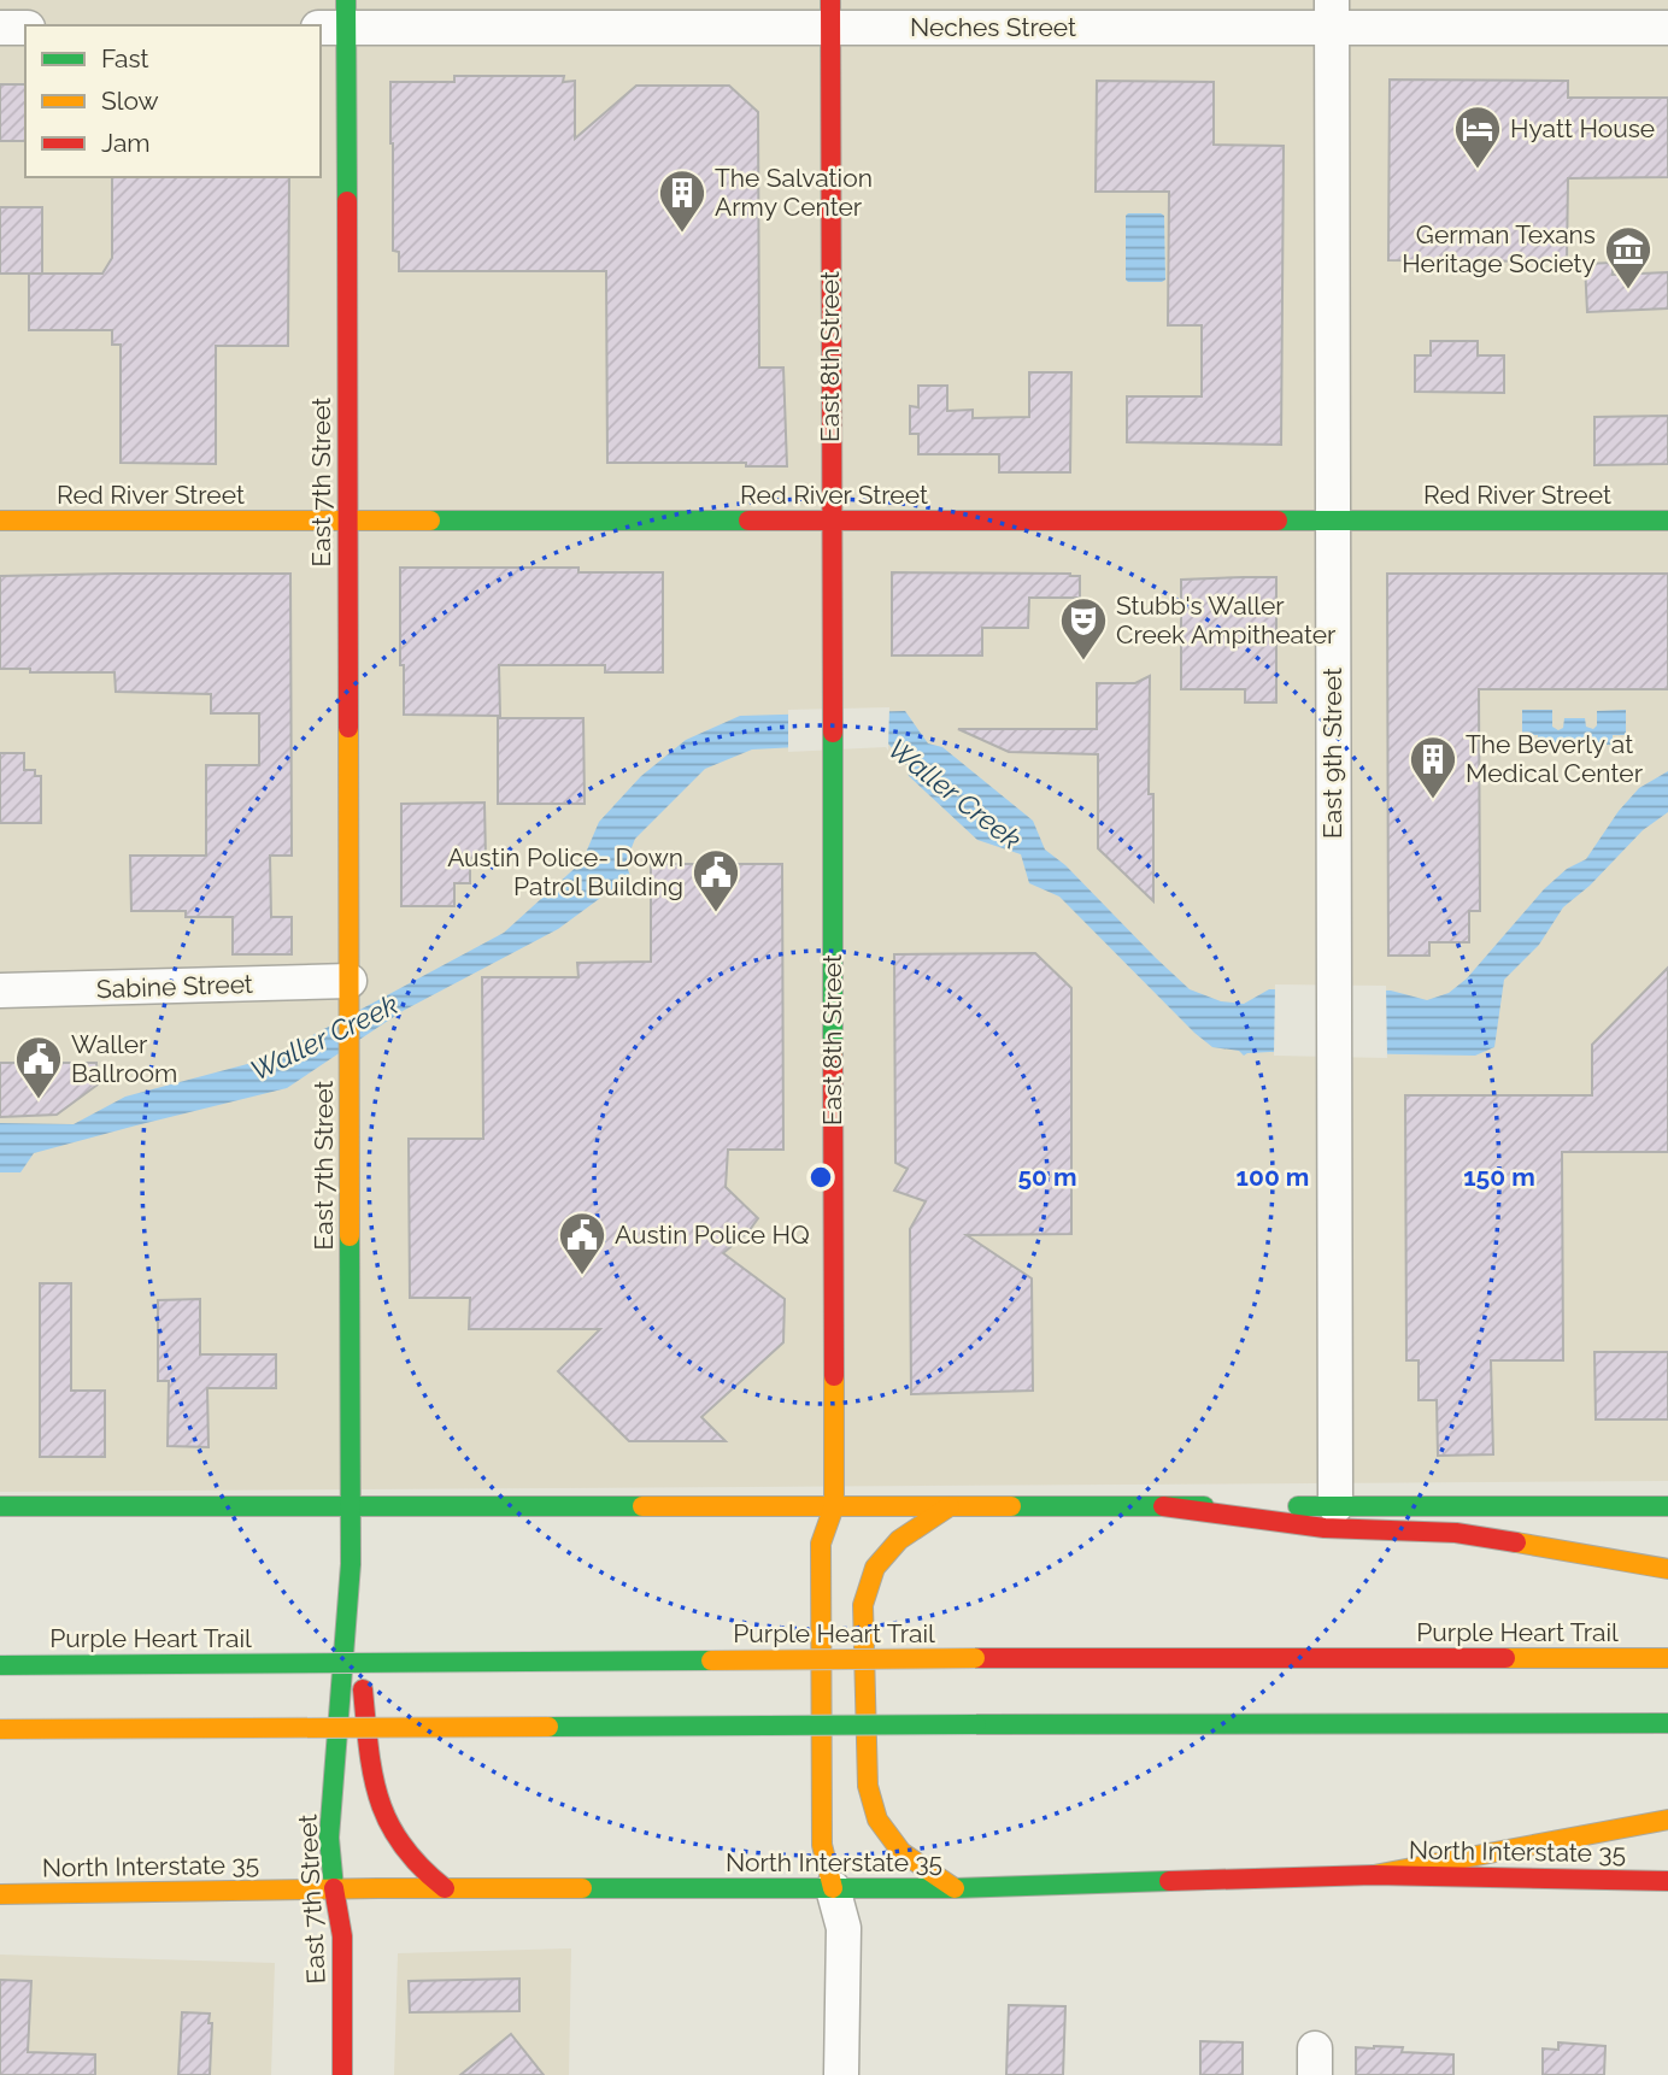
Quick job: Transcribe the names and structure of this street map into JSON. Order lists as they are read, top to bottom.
{
  "streets": {
    "main road": [
      "East 8th Street",
      "East 7th Street",
      "Red River Street",
      "Purple Heart Trail",
      "North Interstate 35"
    ],
    "street": ["Neches Street", "East 9th Street", "Sabine Street"]
  },
  "crossings": [
    ["Neches Street", "East 8th Street"],
    ["Neches Street", "East 7th Street"],
    ["Neches Street", "East 9th Street"],
    ["East 8th Street", "Red River Street"],
    ["East 8th Street", "North Interstate 35"],
    ["East 7th Street", "Red River Street"],
    ["East 7th Street", "Sabine Street"],
    ["East 7th Street", "North Interstate 35"],
    ["Red River Street", "East 9th Street"]
  ],
  "water": ["Waller Creek"],
  "places": {
    "hotel": ["Hyatt House"],
    "building": ["The Salvation Army Center", "The Beverly at Medical Center"],
    "museum": ["German Texans Heritage Society"],
    "theatre": ["Stubb's Waller Creek Ampitheater"],
    "public building": ["Austin Police- Down Patrol Building", "Waller Ballroom", "Austin Police HQ"]
  },
  "legend": ["Fast", "Slow", "Jam"],
  "rings": ["50 m", "100 m", "150 m"]
}
